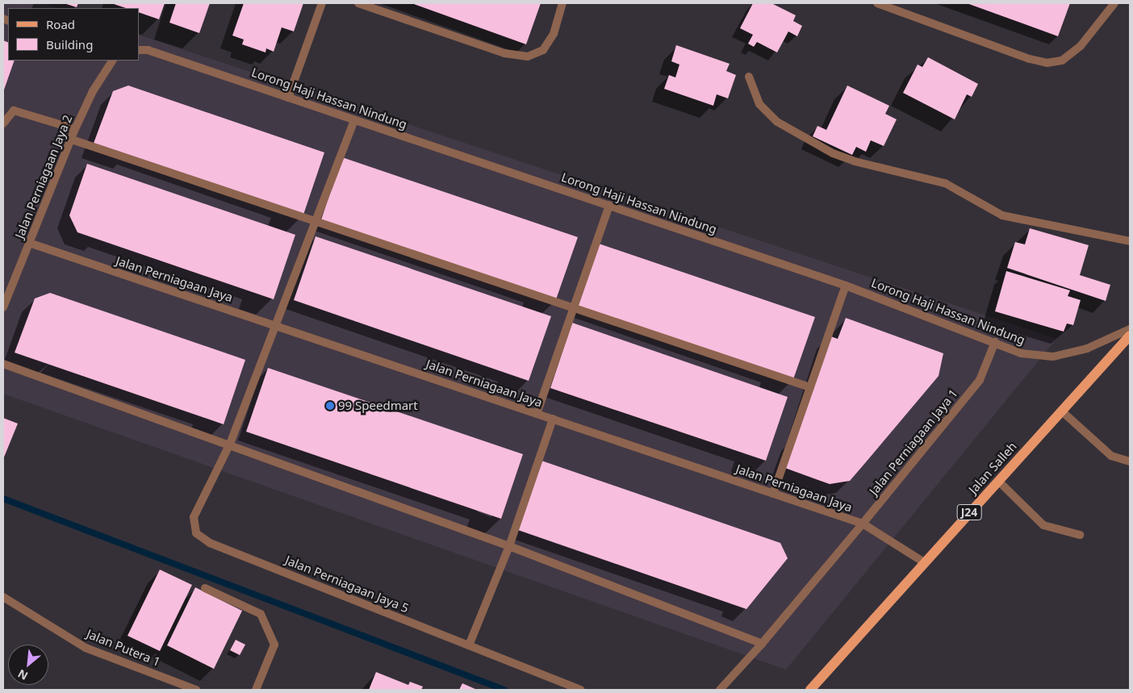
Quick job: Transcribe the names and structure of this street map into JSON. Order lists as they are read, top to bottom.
{
  "streets": {
    "main road": ["Jalan Salleh", "J24"],
    "street": [
      "Lorong Haji Hassan Nindung",
      "Jalan Perniagaan Jaya 2",
      "Jalan Perniagaan Jaya",
      "Jalan Perniagaan Jaya 1",
      "Jalan Perniagaan Jaya 5",
      "Jalan Putera 1"
    ]
  },
  "crossings": [
    ["Lorong Haji Hassan Nindung", "Jalan Perniagaan Jaya 1"],
    ["Lorong Haji Hassan Nindung", "Jalan Perniagaan Jaya 5"],
    ["Jalan Perniagaan Jaya 2", "Jalan Perniagaan Jaya"],
    ["Jalan Perniagaan Jaya", "Jalan Perniagaan Jaya 1"],
    ["Jalan Perniagaan Jaya", "Jalan Salleh"],
    ["Jalan Perniagaan Jaya", "Jalan Perniagaan Jaya 5"]
  ],
  "places": ["99 Speedmart"],
  "legend": ["Road", "Building"],
  "north": "bottom left"
}
